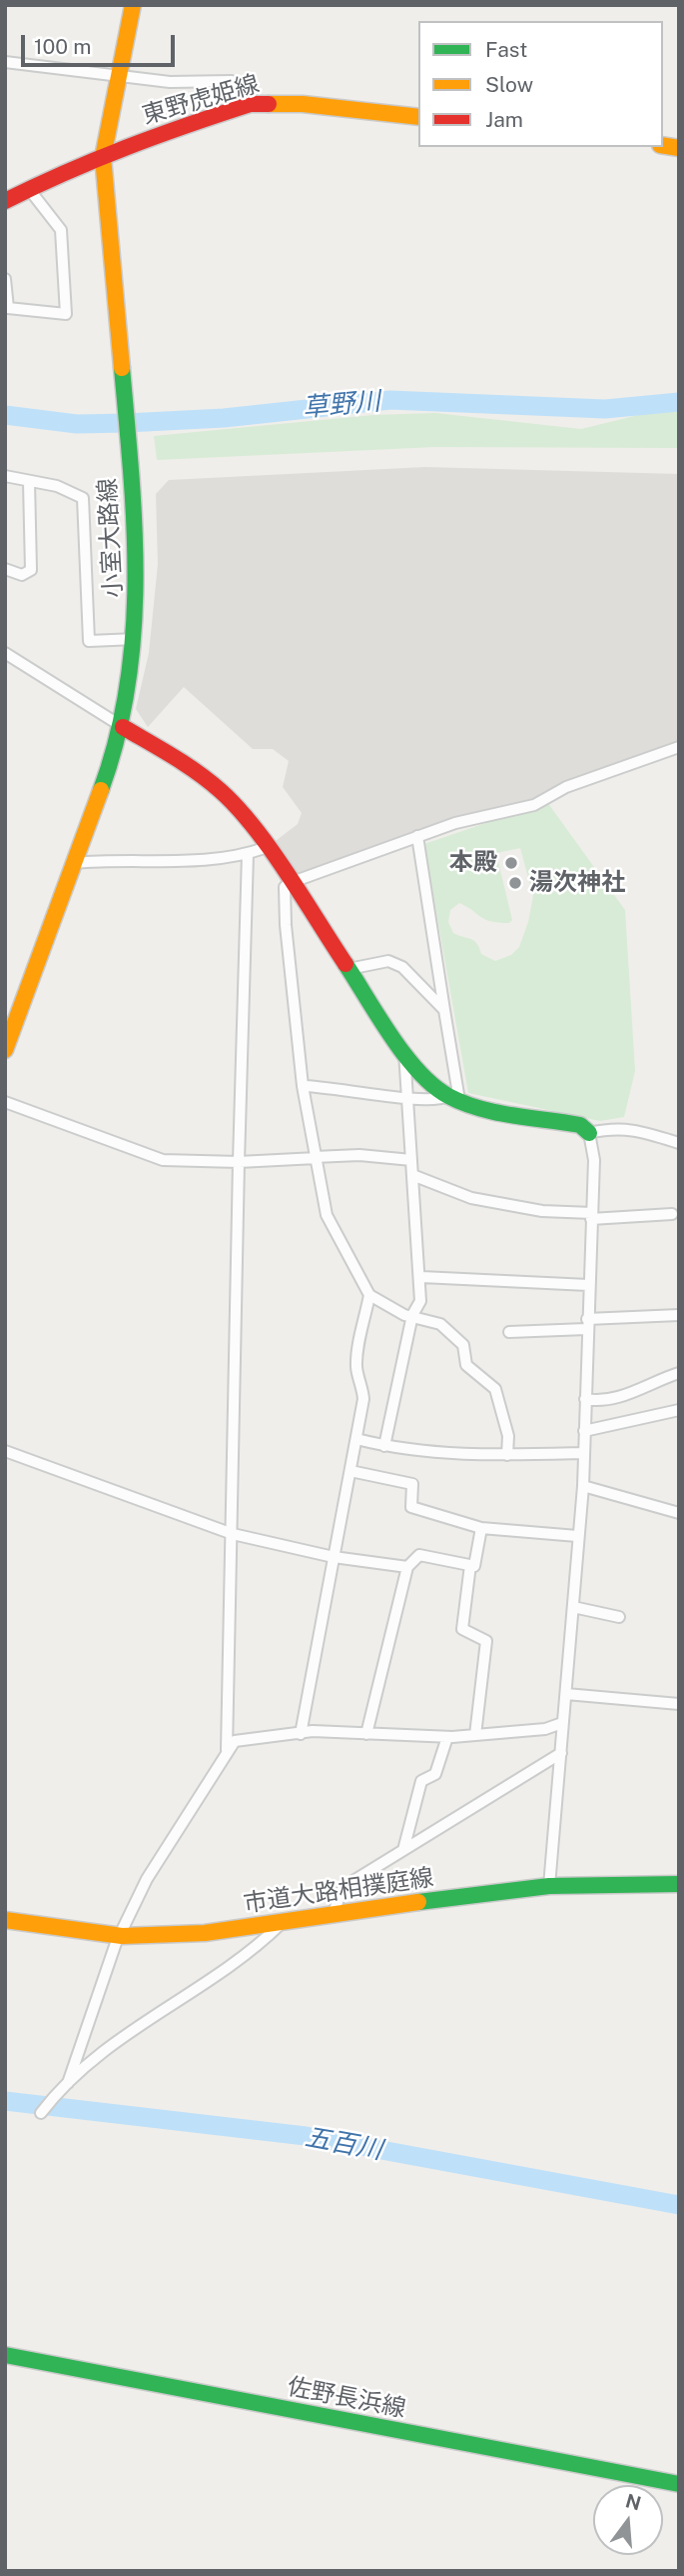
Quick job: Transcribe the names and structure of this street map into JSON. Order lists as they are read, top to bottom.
{
  "streets": {
    "main road": [
      "東野虎姫線",
      "小室大路線",
      "市道大路相撲庭線",
      "佐野長浜線"
    ]
  },
  "crossings": [
    ["東野虎姫線", "小室大路線"]
  ],
  "water": ["草野川", "五百川"],
  "places": ["本殿", "湯次神社"],
  "legend": ["Fast", "Slow", "Jam"],
  "scale_bar": "100 m",
  "north": "top"
}
